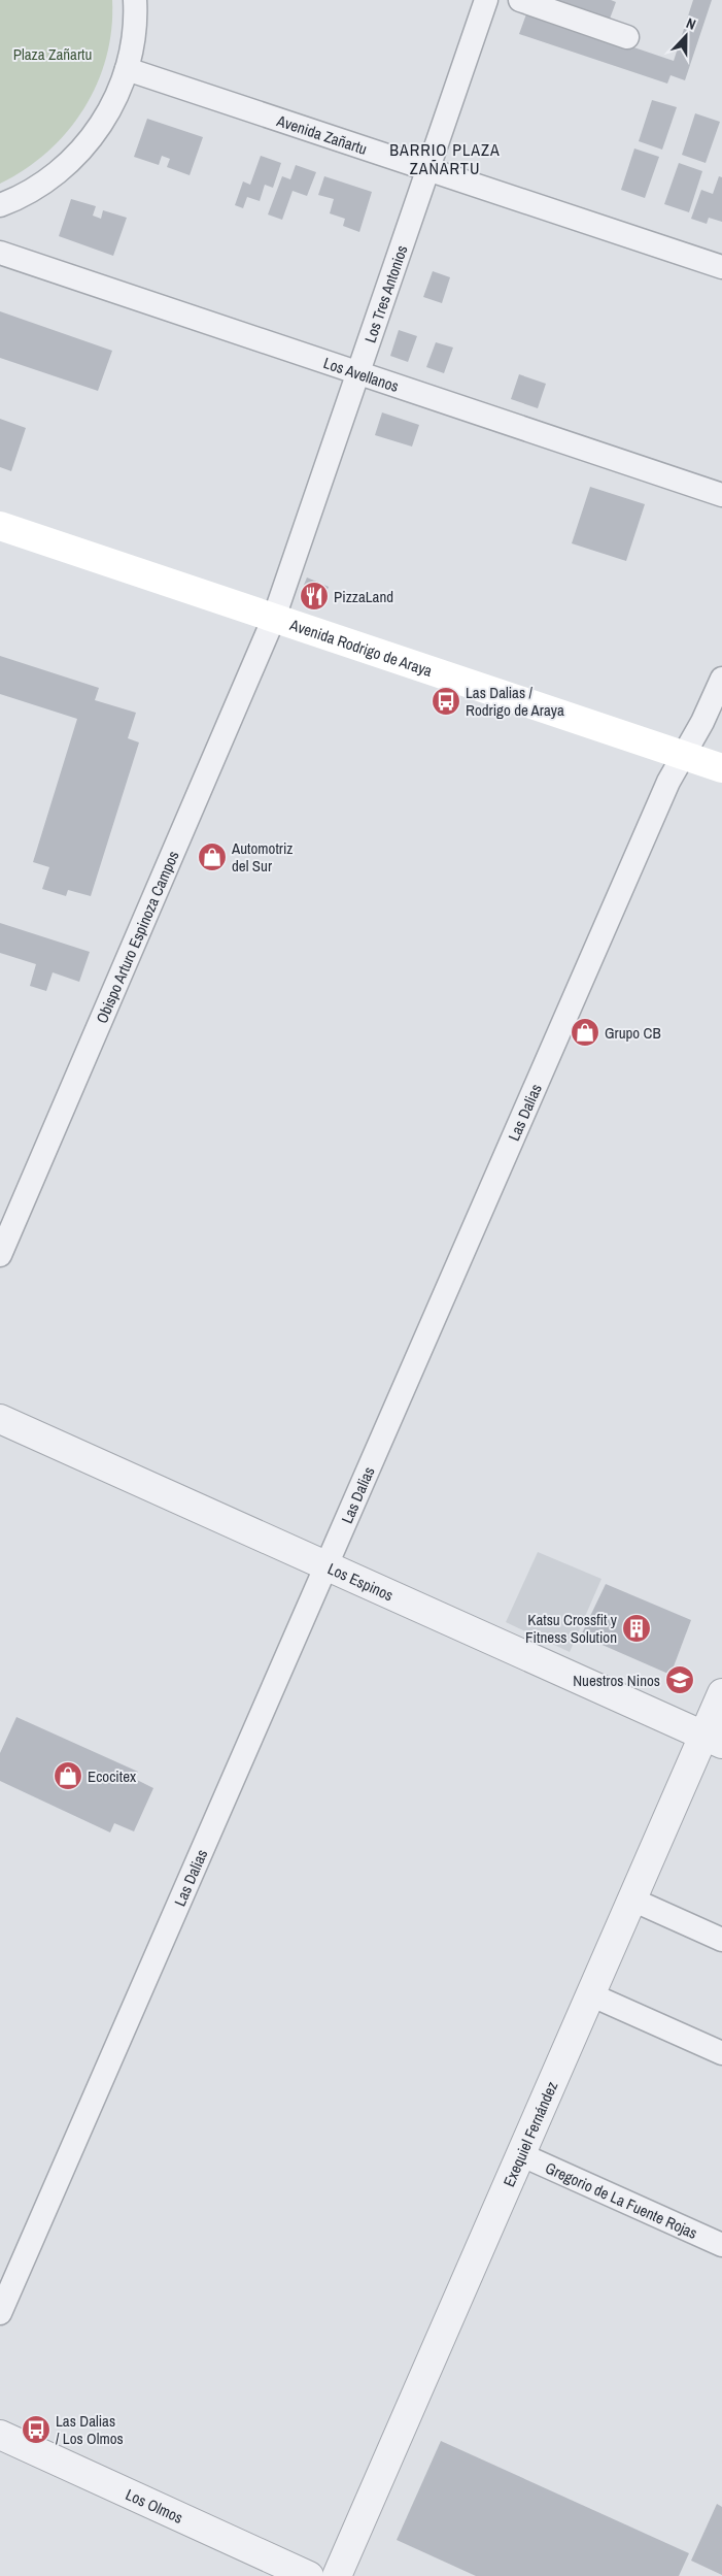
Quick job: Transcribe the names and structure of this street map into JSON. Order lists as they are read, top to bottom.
{
  "streets": {
    "main road": ["Avenida Rodrigo de Araya"],
    "street": [
      "Avenida Zañartu",
      "Los Tres Antonios",
      "Los Avellanos",
      "Obispo Arturo Espinoza Campos",
      "Las Dalias",
      "Los Espinos",
      "Exequiel Fernández",
      "Gregorio de La Fuente Rojas",
      "Los Olmos"
    ]
  },
  "crossings": [
    ["Avenida Zañartu", "Los Tres Antonios"],
    ["Los Tres Antonios", "Los Avellanos"],
    ["Los Tres Antonios", "Avenida Rodrigo de Araya"],
    ["Los Tres Antonios", "Obispo Arturo Espinoza Campos"],
    ["Avenida Rodrigo de Araya", "Obispo Arturo Espinoza Campos"],
    ["Avenida Rodrigo de Araya", "Las Dalias"],
    ["Las Dalias", "Los Espinos"],
    ["Los Espinos", "Exequiel Fernández"],
    ["Exequiel Fernández", "Gregorio de La Fuente Rojas"]
  ],
  "districts": ["BARRIO PLAZA ZAÑARTU"],
  "parks": ["Plaza Zañartu"],
  "places": {
    "restaurant": ["PizzaLand"],
    "bus stop": ["Las Dalias / Rodrigo de Araya", "Las Dalias / Los Olmos"],
    "shop": ["Automotriz del Sur", "Grupo CB", "Ecocitex"],
    "building": ["Katsu Crossfit y Fitness Solution"],
    "school or university": ["Nuestros Ninos"]
  },
  "north": "top"
}
